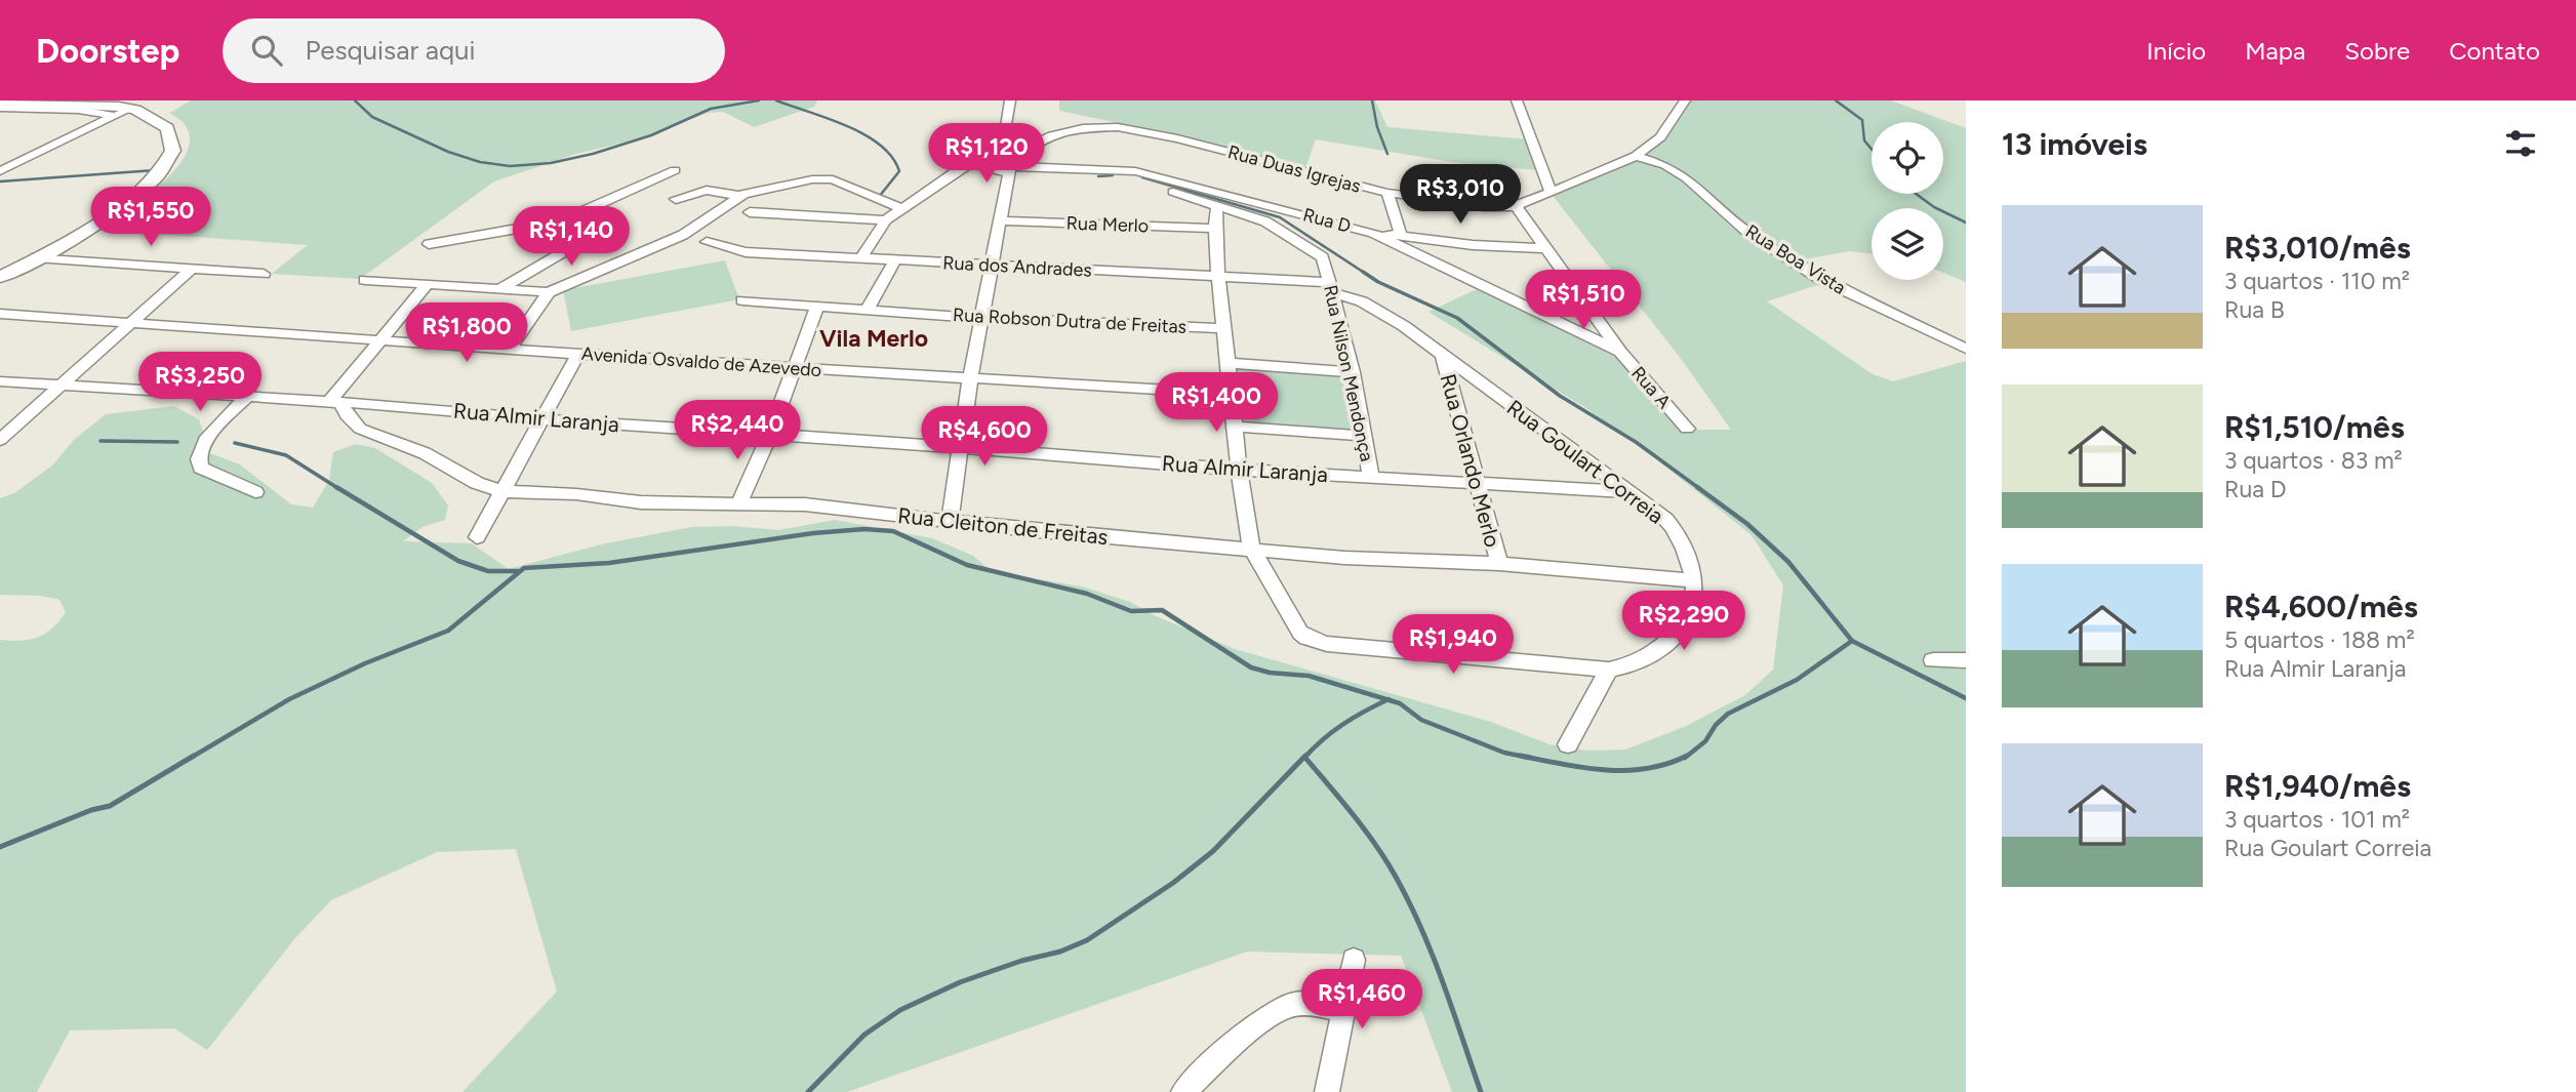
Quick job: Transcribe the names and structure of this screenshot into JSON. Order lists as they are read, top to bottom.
{
  "streets": {
    "street": [
      "Rua Duas Igrejas",
      "Rua D",
      "Rua Merlo",
      "Rua Boa Vista",
      "Rua dos Andrades",
      "Rua Robson Dutra de Freitas",
      "Avenida Osvaldo de Azevedo",
      "Rua Nilson Mendonça",
      "Rua A",
      "Rua Almir Laranja",
      "Rua Orlando Merlo",
      "Rua Goulart Correia",
      "Rua Cleiton de Freitas"
    ]
  },
  "crossings": [
    ["Rua Duas Igrejas", "Rua D"],
    ["Rua Duas Igrejas", "Rua Boa Vista"],
    ["Rua Duas Igrejas", "Rua A"],
    ["Rua D", "Rua Nilson Mendonça"],
    ["Rua D", "Rua A"],
    ["Rua dos Andrades", "Rua Nilson Mendonça"],
    ["Rua dos Andrades", "Rua Goulart Correia"],
    ["Rua Nilson Mendonça", "Rua Almir Laranja"],
    ["Rua Nilson Mendonça", "Rua Goulart Correia"],
    ["Rua Almir Laranja", "Rua Orlando Merlo"],
    ["Rua Almir Laranja", "Rua Goulart Correia"],
    ["Rua Almir Laranja", "Rua Cleiton de Freitas"],
    ["Rua Orlando Merlo", "Rua Goulart Correia"],
    ["Rua Orlando Merlo", "Rua Cleiton de Freitas"],
    ["Rua Goulart Correia", "Rua Cleiton de Freitas"]
  ],
  "districts": ["Vila Merlo"],
  "page": {
    "header": "Doorstep",
    "search": "Pesquisar aqui",
    "nav": [
      "Início",
      "Mapa",
      "Sobre",
      "Contato"
    ],
    "heading": "13 imóveis",
    "price": [
      "R$1,120",
      "R$3,010",
      "R$1,550",
      "R$1,140",
      "R$1,510",
      "R$1,800",
      "R$3,250",
      "R$1,400",
      "R$2,440",
      "R$4,600",
      "R$2,290",
      "R$1,940",
      "R$1,460"
    ],
    "list": [
      {
        "name": "R$3,010/mês",
        "note": "3 quartos · 110 m² · Rua B"
      },
      {
        "name": "R$1,510/mês",
        "note": "3 quartos · 83 m² · Rua D"
      },
      {
        "name": "R$4,600/mês",
        "note": "5 quartos · 188 m² · Rua Almir Laranja"
      },
      {
        "name": "R$1,940/mês",
        "note": "3 quartos · 101 m² · Rua Goulart Correia"
      }
    ]
  }
}
